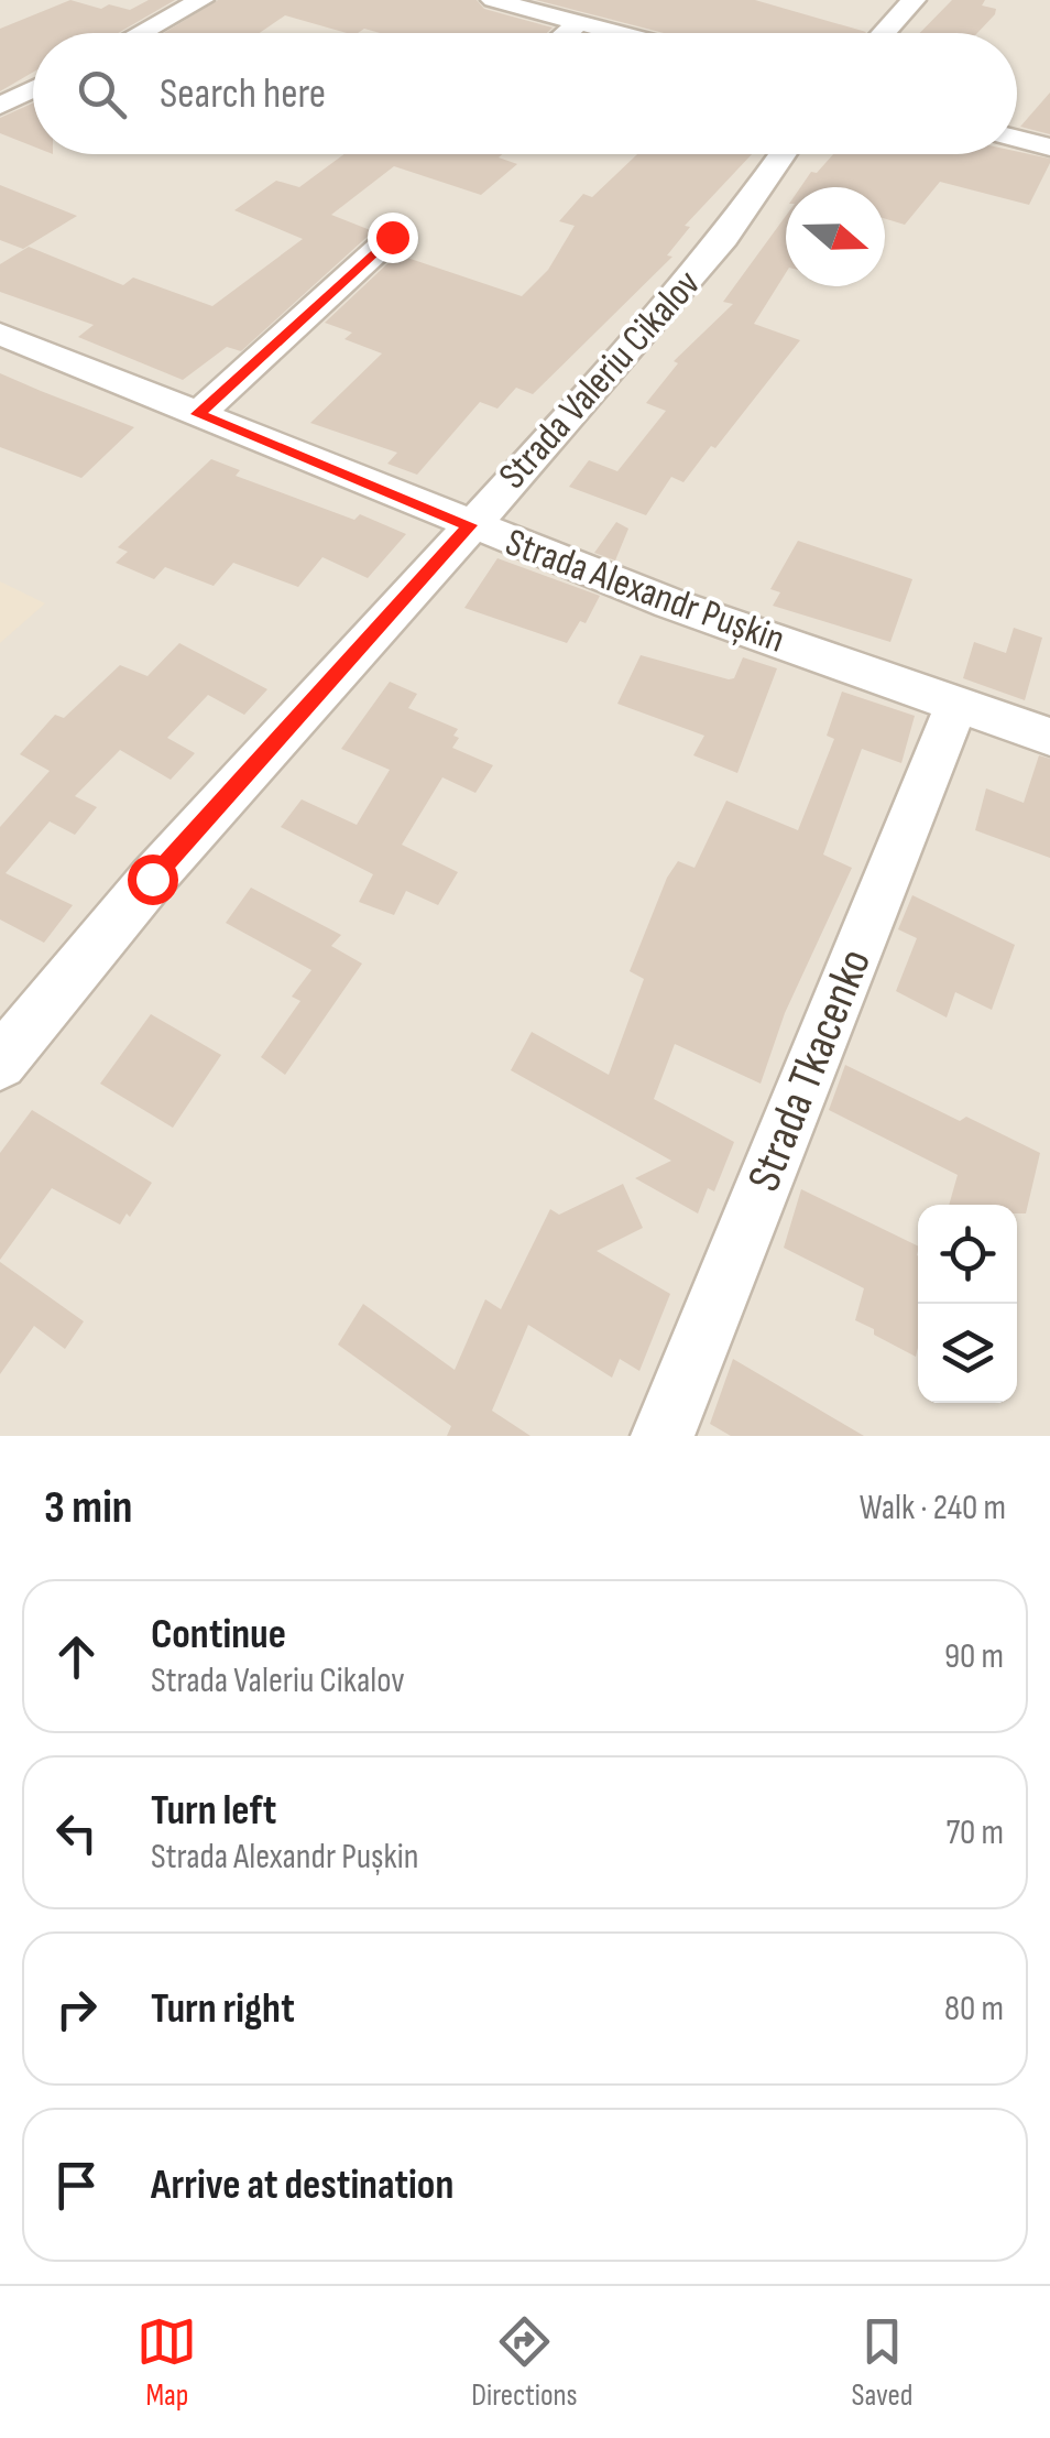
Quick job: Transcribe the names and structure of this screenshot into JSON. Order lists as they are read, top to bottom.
{
  "streets": {
    "street": ["Strada Valeriu Cikalov", "Strada Alexandr Pușkin", "Strada Tkacenko"]
  },
  "crossings": [
    ["Strada Valeriu Cikalov", "Strada Alexandr Pușkin"],
    ["Strada Alexandr Pușkin", "Strada Tkacenko"]
  ],
  "north": "right",
  "page": {
    "search": "Search here",
    "heading": ["3 min", "Walk · 240 m"],
    "list": [
      ["Continue", "Strada Valeriu Cikalov", "90 m"],
      ["Turn left", "Strada Alexandr Pușkin", "70 m"],
      ["Turn right", "80 m"],
      "Arrive at destination"
    ],
    "nav": ["Map", "Directions", "Saved"]
  }
}
